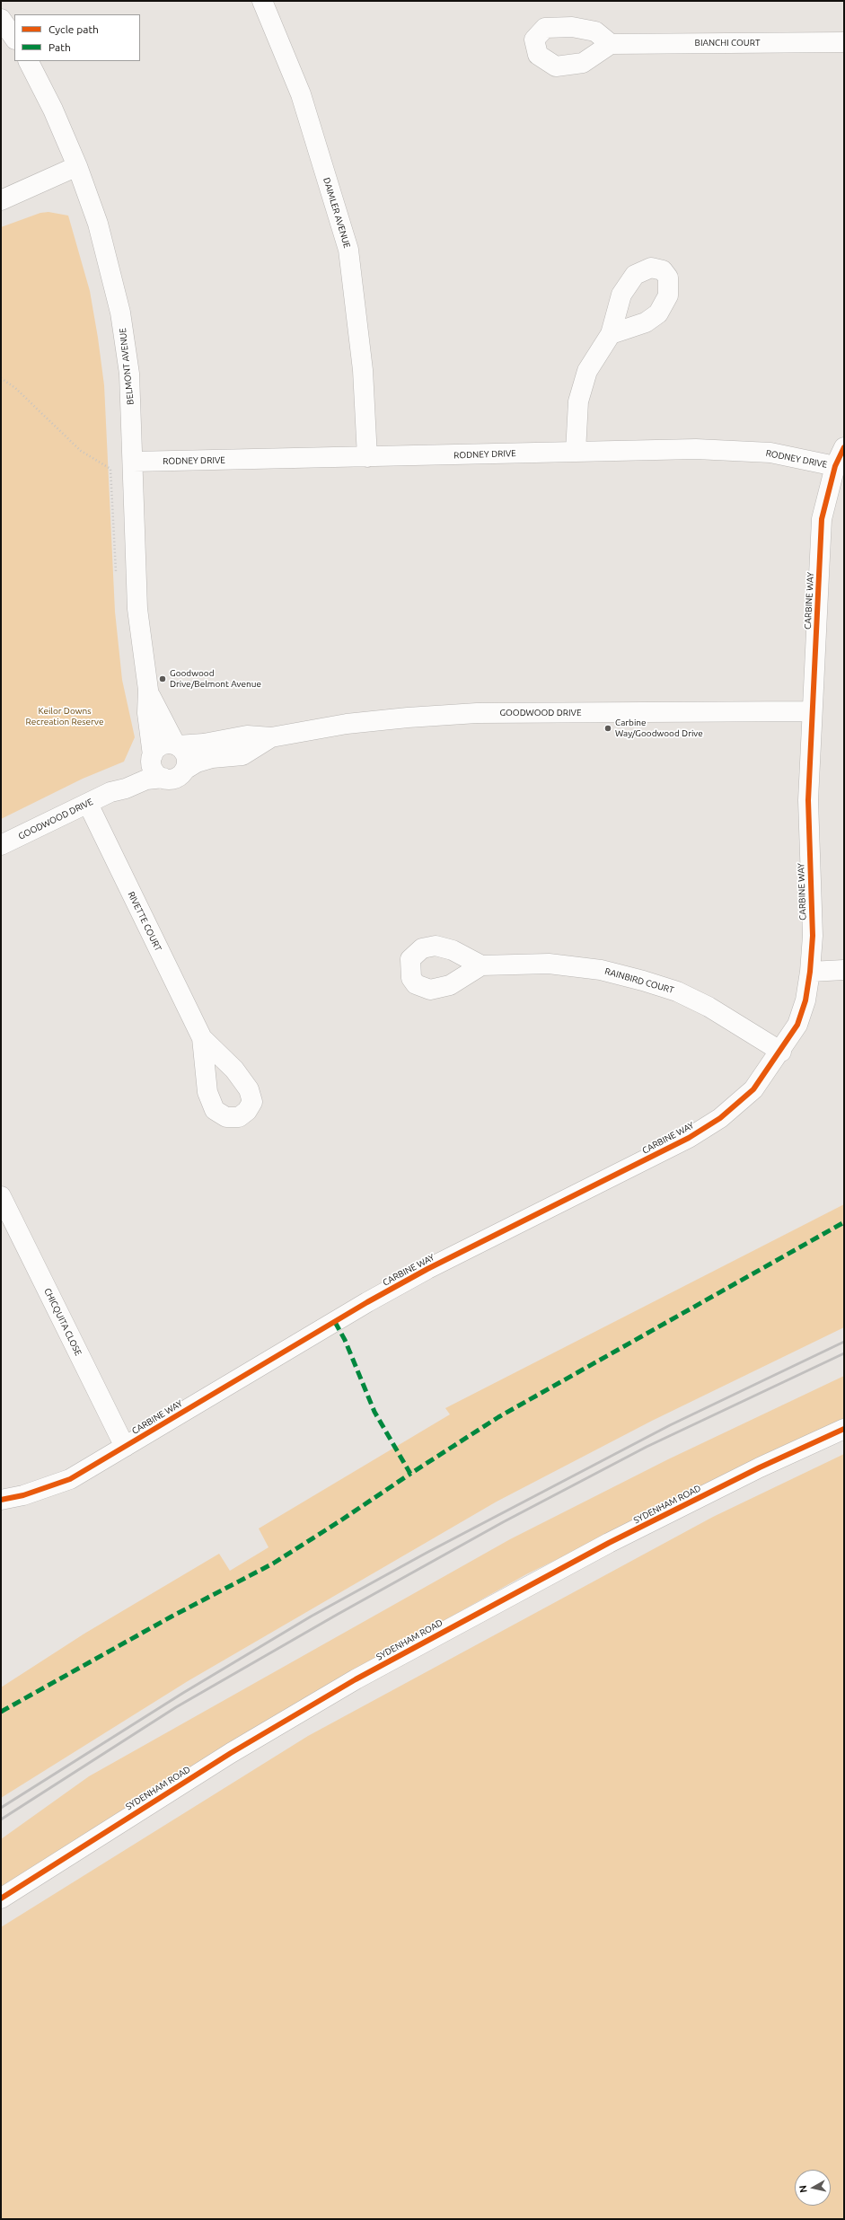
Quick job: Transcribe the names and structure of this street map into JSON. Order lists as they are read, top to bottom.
{
  "streets": {
    "street": [
      "BIANCHI COURT",
      "DAIMLER AVENUE",
      "BELMONT AVENUE",
      "RODNEY DRIVE",
      "CARBINE WAY",
      "GOODWOOD DRIVE",
      "RIVETTE COURT",
      "RAINBIRD COURT",
      "CHICQUITA CLOSE",
      "SYDENHAM ROAD"
    ]
  },
  "crossings": [
    ["DAIMLER AVENUE", "RODNEY DRIVE"],
    ["BELMONT AVENUE", "RODNEY DRIVE"],
    ["BELMONT AVENUE", "GOODWOOD DRIVE"],
    ["RODNEY DRIVE", "CARBINE WAY"],
    ["CARBINE WAY", "GOODWOOD DRIVE"],
    ["CARBINE WAY", "RAINBIRD COURT"],
    ["CARBINE WAY", "CHICQUITA CLOSE"],
    ["GOODWOOD DRIVE", "RIVETTE COURT"]
  ],
  "parks": ["Keilor Downs Recreation Reserve"],
  "places": ["Goodwood Drive/Belmont Avenue", "Carbine Way/Goodwood Drive"],
  "legend": ["Cycle path", "Path"],
  "north": "left"
}
